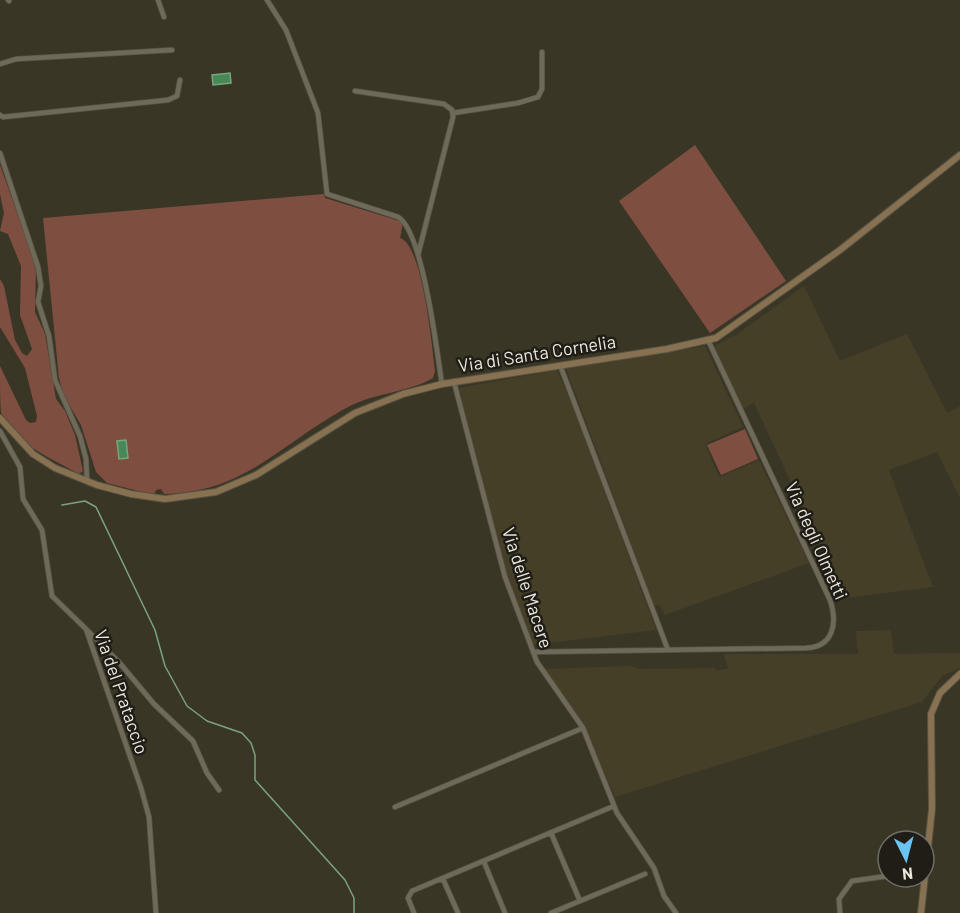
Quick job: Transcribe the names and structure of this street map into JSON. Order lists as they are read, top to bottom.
{
  "streets": {
    "street": [
      "Via di Santa Cornelia",
      "Via degli Olmetti",
      "Via delle Macere",
      "Via del Prataccio"
    ]
  },
  "crossings": [
    ["Via di Santa Cornelia", "Via degli Olmetti"],
    ["Via di Santa Cornelia", "Via delle Macere"],
    ["Via degli Olmetti", "Via delle Macere"]
  ],
  "north": "bottom"
}
